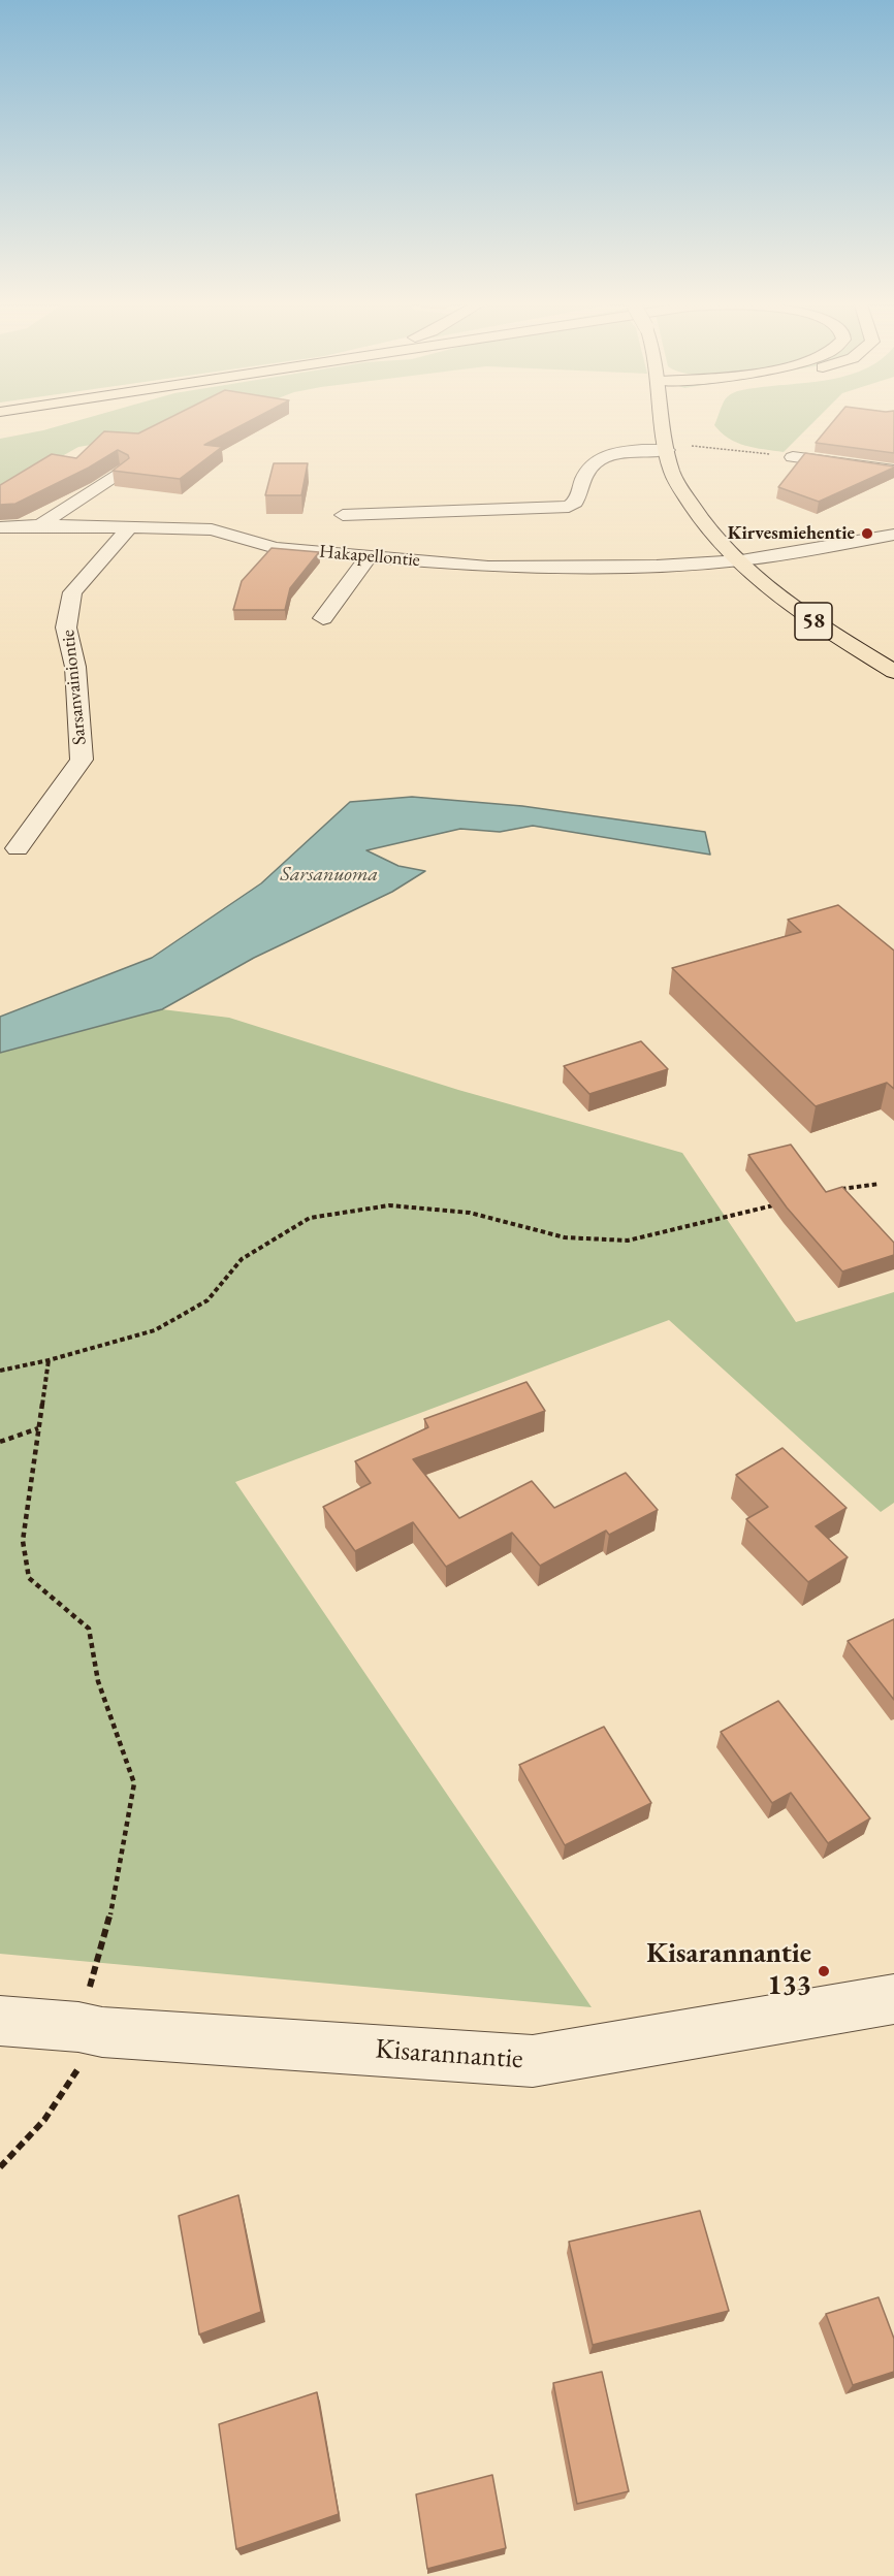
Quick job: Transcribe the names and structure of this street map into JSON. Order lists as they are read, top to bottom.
{
  "streets": {
    "main road": ["58"],
    "street": ["Hakapellontie", "Sarsanvainiontie", "Kisarannantie"]
  },
  "crossings": [
    ["Hakapellontie", "58"],
    ["Hakapellontie", "Sarsanvainiontie"]
  ],
  "water": ["Sarsanuoma"],
  "places": ["Kirvesmiehentie", "Kisarannantie 133"]
}
